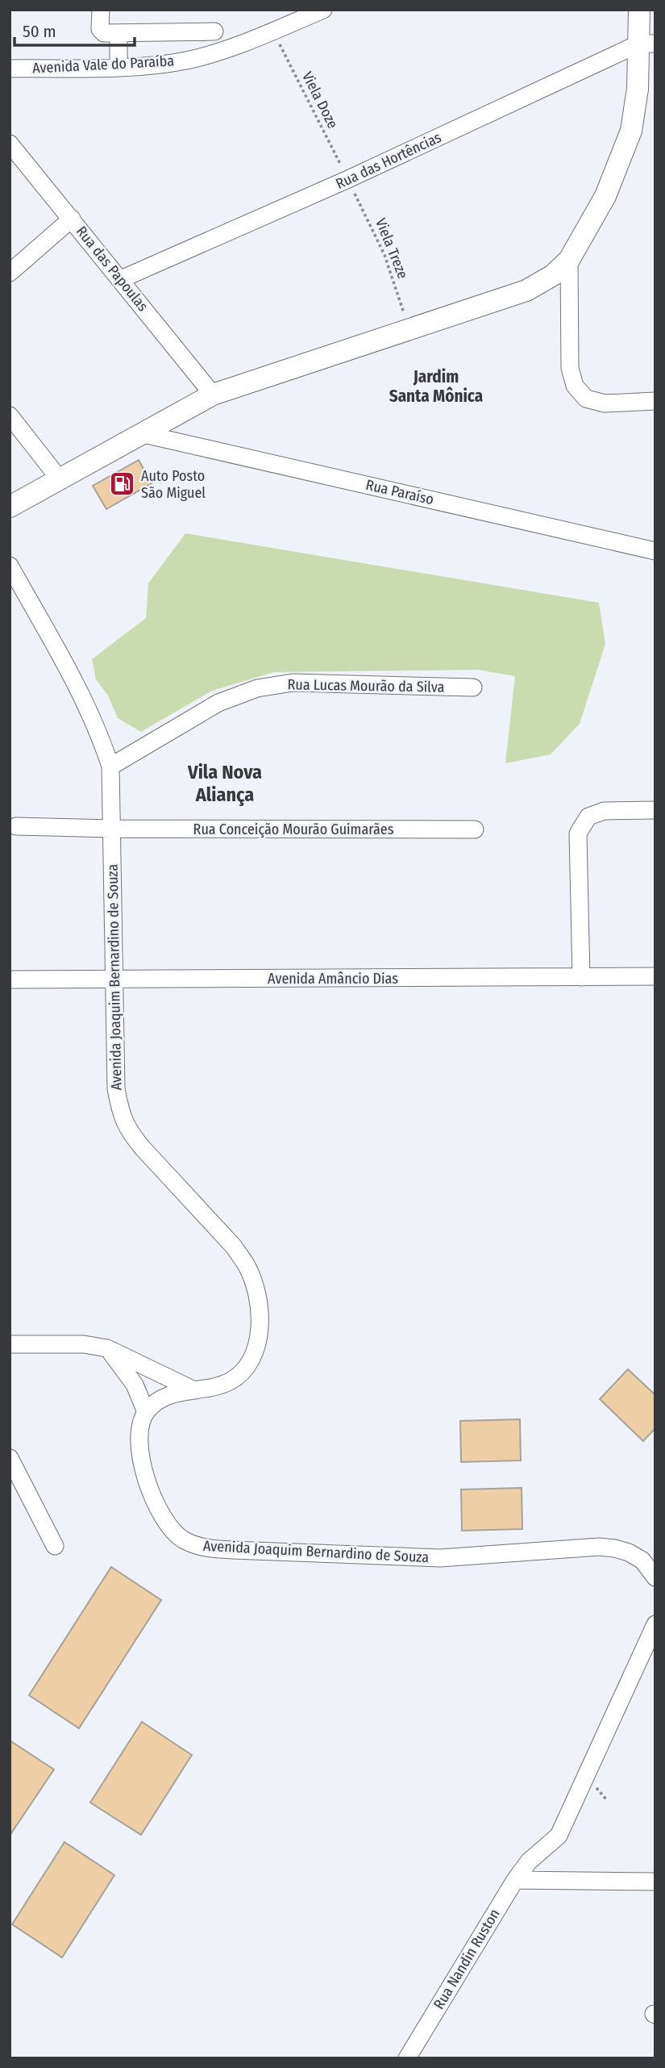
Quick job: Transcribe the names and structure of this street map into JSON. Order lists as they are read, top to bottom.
{
  "streets": {
    "street": [
      "Avenida Vale do Paraíba",
      "Rua das Hortências",
      "Rua das Papoulas",
      "Rua Paraíso",
      "Rua Lucas Mourão da Silva",
      "Rua Conceição Mourão Guimarães",
      "Avenida Joaquim Bernardino de Souza",
      "Avenida Amâncio Dias",
      "Rua Nandin Ruston"
    ],
    "path": ["Viela Doze", "Viela Treze"]
  },
  "crossings": [
    ["Avenida Vale do Paraíba", "Viela Doze"],
    ["Viela Doze", "Rua das Hortências"],
    ["Viela Doze", "Viela Treze"],
    ["Rua das Hortências", "Viela Treze"],
    ["Rua das Hortências", "Rua das Papoulas"],
    ["Rua Lucas Mourão da Silva", "Avenida Joaquim Bernardino de Souza"],
    ["Rua Conceição Mourão Guimarães", "Avenida Joaquim Bernardino de Souza"],
    ["Avenida Joaquim Bernardino de Souza", "Avenida Amâncio Dias"]
  ],
  "districts": ["Jardim Santa Mônica", "Vila Nova Aliança"],
  "places": {
    "fuel station": ["Auto Posto São Miguel"]
  },
  "scale_bar": "50 m"
}
